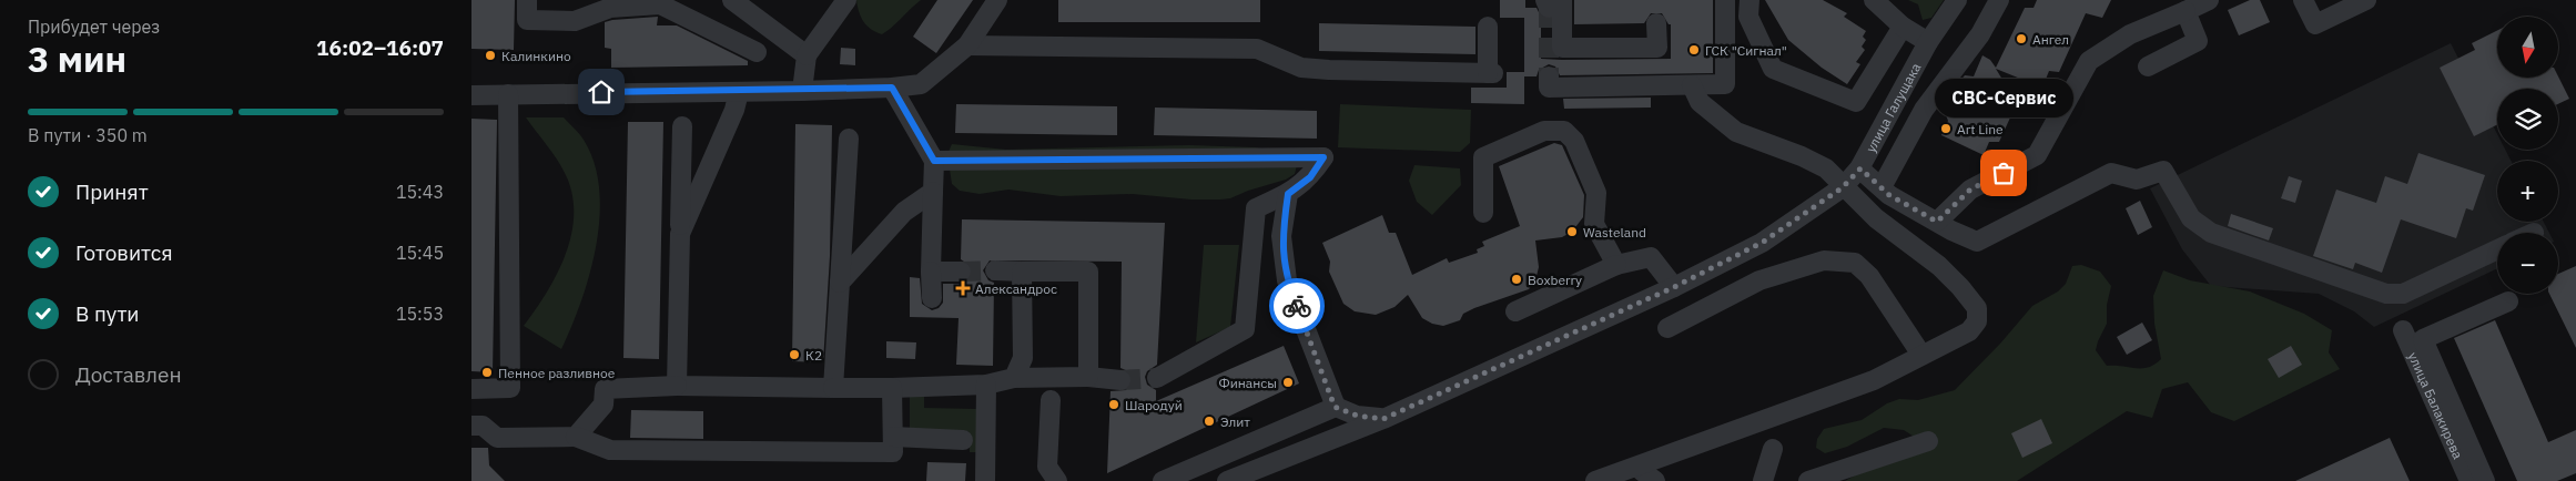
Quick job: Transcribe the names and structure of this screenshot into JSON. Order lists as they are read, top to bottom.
{
  "streets": {
    "street": ["улица Галущака", "улица Балакирева"]
  },
  "places": {
    "other": [
      "Ангел",
      "ГСК \"Сигнал\"",
      "Калинкино",
      "Art Line",
      "СВС-Сервис",
      "Wasteland",
      "Boxberry",
      "К2",
      "Пенное разливное",
      "Финансы",
      "Шародуй",
      "Элит"
    ],
    "health": ["Александрос"]
  },
  "north": "bottom",
  "page": {
    "heading": ["3 мин", "Прибудет через", "16:02–16:07"],
    "map_buttons": ["+", "−"],
    "bubble": "СВС-Сервис",
    "bar": "В пути · 350 m",
    "list": [
      ["Принят", "15:43"],
      ["Готовится", "15:45"],
      ["В пути", "15:53"],
      "Доставлен"
    ]
  }
}
